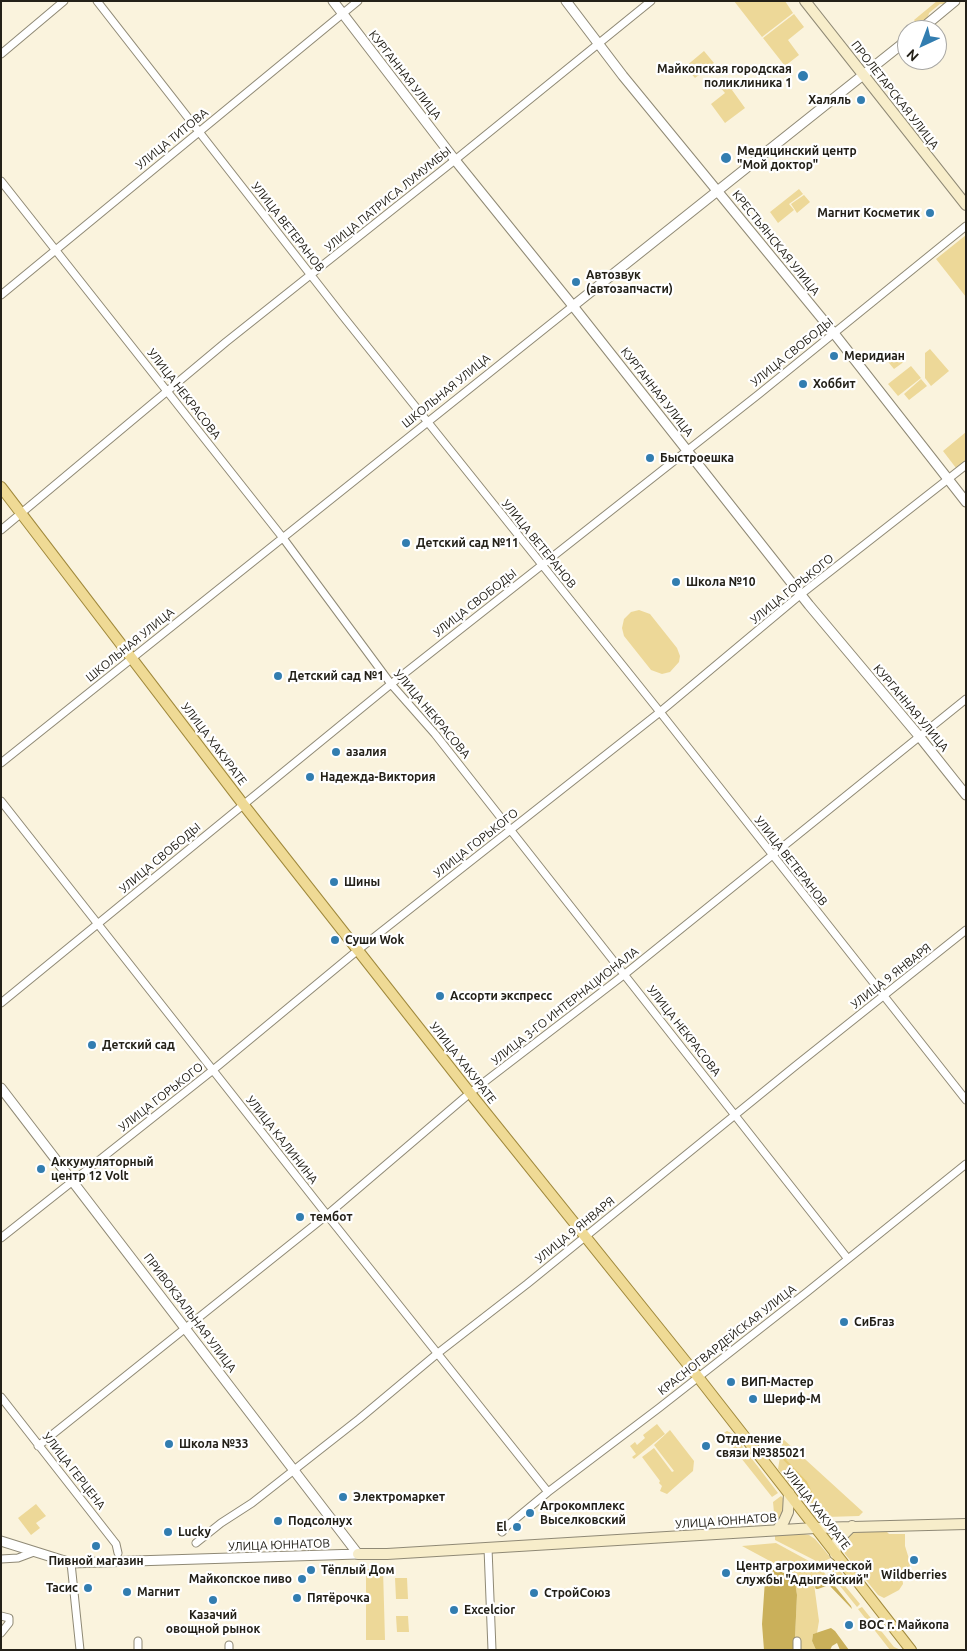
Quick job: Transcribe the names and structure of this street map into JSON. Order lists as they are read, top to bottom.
{
  "streets": {
    "main road": ["ПРОЛЕТАРСКАЯ УЛИЦА", "УЛИЦА ХАКУРАТЕ", "УЛИЦА ЮННАТОВ"],
    "street": [
      "КУРГАННАЯ УЛИЦА",
      "УЛИЦА ТИТОВА",
      "УЛИЦА ПАТРИСА ЛУМУМБЫ",
      "УЛИЦА ВЕТЕРАНОВ",
      "КРЕСТЬЯНСКАЯ УЛИЦА",
      "УЛИЦА СВОБОДЫ",
      "ШКОЛЬНАЯ УЛИЦА",
      "УЛИЦА НЕКРАСОВА",
      "УЛИЦА ГОРЬКОГО",
      "УЛИЦА 9 ЯНВАРЯ",
      "УЛИЦА 3-ГО ИНТЕРНАЦИОНАЛА",
      "УЛИЦА КАЛИНИНА",
      "ПРИВОКЗАЛЬНАЯ УЛИЦА",
      "КРАСНОГВАРДЕЙСКАЯ УЛИЦА",
      "УЛИЦА ГЕРЦЕНА"
    ]
  },
  "crossings": [
    ["КУРГАННАЯ УЛИЦА", "УЛИЦА ТИТОВА"],
    ["КУРГАННАЯ УЛИЦА", "УЛИЦА ПАТРИСА ЛУМУМБЫ"],
    ["КУРГАННАЯ УЛИЦА", "УЛИЦА СВОБОДЫ"],
    ["КУРГАННАЯ УЛИЦА", "ШКОЛЬНАЯ УЛИЦА"],
    ["КУРГАННАЯ УЛИЦА", "УЛИЦА ГОРЬКОГО"],
    ["КУРГАННАЯ УЛИЦА", "УЛИЦА 3-ГО ИНТЕРНАЦИОНАЛА"],
    ["ПРОЛЕТАРСКАЯ УЛИЦА", "ШКОЛЬНАЯ УЛИЦА"],
    ["УЛИЦА ТИТОВА", "УЛИЦА ВЕТЕРАНОВ"],
    ["УЛИЦА ТИТОВА", "УЛИЦА НЕКРАСОВА"],
    ["УЛИЦА ПАТРИСА ЛУМУМБЫ", "УЛИЦА ВЕТЕРАНОВ"],
    ["УЛИЦА ПАТРИСА ЛУМУМБЫ", "КРЕСТЬЯНСКАЯ УЛИЦА"],
    ["УЛИЦА ПАТРИСА ЛУМУМБЫ", "УЛИЦА НЕКРАСОВА"],
    ["УЛИЦА ПАТРИСА ЛУМУМБЫ", "УЛИЦА ХАКУРАТЕ"],
    ["УЛИЦА ВЕТЕРАНОВ", "УЛИЦА СВОБОДЫ"],
    ["УЛИЦА ВЕТЕРАНОВ", "ШКОЛЬНАЯ УЛИЦА"],
    ["УЛИЦА ВЕТЕРАНОВ", "УЛИЦА ГОРЬКОГО"],
    ["УЛИЦА ВЕТЕРАНОВ", "УЛИЦА 9 ЯНВАРЯ"],
    ["УЛИЦА ВЕТЕРАНОВ", "УЛИЦА 3-ГО ИНТЕРНАЦИОНАЛА"],
    ["КРЕСТЬЯНСКАЯ УЛИЦА", "УЛИЦА СВОБОДЫ"],
    ["КРЕСТЬЯНСКАЯ УЛИЦА", "ШКОЛЬНАЯ УЛИЦА"],
    ["КРЕСТЬЯНСКАЯ УЛИЦА", "УЛИЦА ГОРЬКОГО"],
    ["УЛИЦА СВОБОДЫ", "УЛИЦА НЕКРАСОВА"],
    ["УЛИЦА СВОБОДЫ", "УЛИЦА ХАКУРАТЕ"],
    ["УЛИЦА СВОБОДЫ", "УЛИЦА КАЛИНИНА"],
    ["ШКОЛЬНАЯ УЛИЦА", "УЛИЦА НЕКРАСОВА"],
    ["ШКОЛЬНАЯ УЛИЦА", "УЛИЦА ХАКУРАТЕ"],
    ["УЛИЦА НЕКРАСОВА", "УЛИЦА ГОРЬКОГО"],
    ["УЛИЦА НЕКРАСОВА", "УЛИЦА 9 ЯНВАРЯ"],
    ["УЛИЦА НЕКРАСОВА", "УЛИЦА 3-ГО ИНТЕРНАЦИОНАЛА"],
    ["УЛИЦА НЕКРАСОВА", "КРАСНОГВАРДЕЙСКАЯ УЛИЦА"],
    ["УЛИЦА ГОРЬКОГО", "УЛИЦА ХАКУРАТЕ"],
    ["УЛИЦА ГОРЬКОГО", "УЛИЦА КАЛИНИНА"],
    ["УЛИЦА ГОРЬКОГО", "ПРИВОКЗАЛЬНАЯ УЛИЦА"],
    ["УЛИЦА ХАКУРАТЕ", "УЛИЦА 9 ЯНВАРЯ"],
    ["УЛИЦА ХАКУРАТЕ", "УЛИЦА 3-ГО ИНТЕРНАЦИОНАЛА"],
    ["УЛИЦА ХАКУРАТЕ", "КРАСНОГВАРДЕЙСКАЯ УЛИЦА"],
    ["УЛИЦА ХАКУРАТЕ", "УЛИЦА ЮННАТОВ"],
    ["УЛИЦА 9 ЯНВАРЯ", "УЛИЦА КАЛИНИНА"],
    ["УЛИЦА 9 ЯНВАРЯ", "ПРИВОКЗАЛЬНАЯ УЛИЦА"],
    ["УЛИЦА 3-ГО ИНТЕРНАЦИОНАЛА", "УЛИЦА КАЛИНИНА"],
    ["УЛИЦА 3-ГО ИНТЕРНАЦИОНАЛА", "ПРИВОКЗАЛЬНАЯ УЛИЦА"],
    ["УЛИЦА 3-ГО ИНТЕРНАЦИОНАЛА", "УЛИЦА ГЕРЦЕНА"],
    ["УЛИЦА КАЛИНИНА", "КРАСНОГВАРДЕЙСКАЯ УЛИЦА"],
    ["ПРИВОКЗАЛЬНАЯ УЛИЦА", "УЛИЦА ЮННАТОВ"],
    ["УЛИЦА ГЕРЦЕНА", "УЛИЦА ЮННАТОВ"]
  ],
  "places": [
    "Майкопская городская поликлиника 1",
    "Халяль",
    "Медицинский центр \"Мой доктор\"",
    "Магнит Косметик",
    "Автозвук (автозапчасти)",
    "Меридиан",
    "Хоббит",
    "Быстроешка",
    "Детский сад №11",
    "Школа №10",
    "Детский сад №1",
    "азалия",
    "Надежда-Виктория",
    "Шины",
    "Суши Wok",
    "Ассорти экспресс",
    "Детский сад",
    "Аккумуляторный центр 12 Volt",
    "тембот",
    "СиБгаз",
    "ВИП-Мастер",
    "Шериф-М",
    "Школа №33",
    "Отделение связи №385021",
    "Электромаркет",
    "Агрокомплекс Выселковский",
    "Подсолнух",
    "El",
    "Lucky",
    "Пивной магазин",
    "Wildberries",
    "Тёплый Дом",
    "Центр агрохимической службы \"Адыгейский\"",
    "Майкопское пиво",
    "Тасис",
    "Магнит",
    "СтройСоюз",
    "Пятёрочка",
    "Казачий овощной рынок",
    "Excelcior",
    "ВОС г. Майкопа"
  ],
  "north": "bottom left"
}
